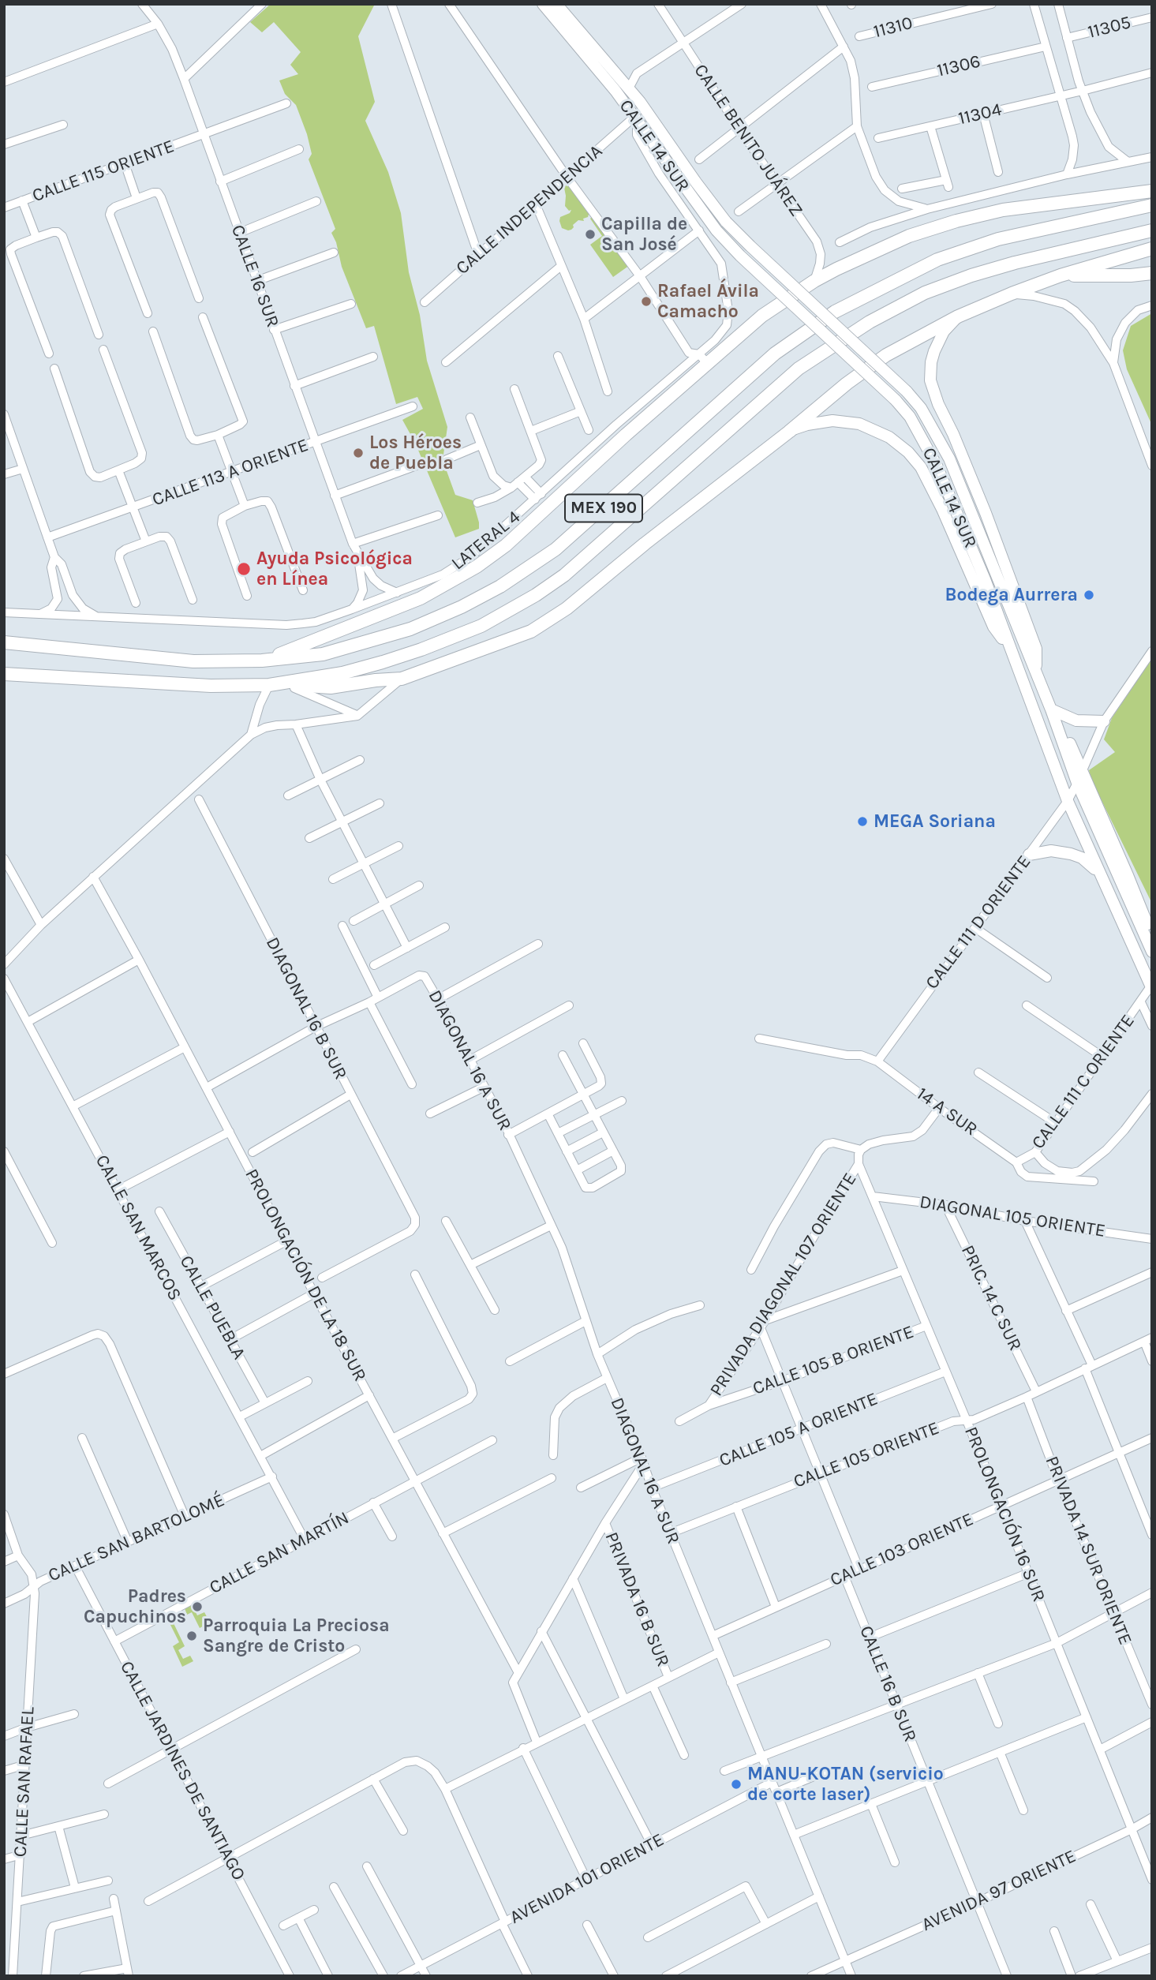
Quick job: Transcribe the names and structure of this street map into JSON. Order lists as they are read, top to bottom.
{
  "streets": {
    "highway": ["MEX 190"],
    "main road": ["CALLE 14 SUR"],
    "street": [
      "11310",
      "11305",
      "11306",
      "11304",
      "CALLE BENITO JUÁREZ",
      "CALLE 115 ORIENTE",
      "CALLE INDEPENDENCIA",
      "CALLE 16 SUR",
      "CALLE 113 A ORIENTE",
      "LATERAL 4",
      "CALLE 111 D ORIENTE",
      "DIAGONAL 16 B SUR",
      "DIAGONAL 16 A SUR",
      "CALLE 111 C ORIENTE",
      "14 A SUR",
      "DIAGONAL 105 ORIENTE",
      "CALLE SAN MARCOS",
      "PROLONGACIÓN DE LA 18 SUR",
      "PRIVADA DIAGONAL 107 ORIENTE",
      "PRIC. 14 C SUR",
      "CALLE PUEBLA",
      "CALLE 105 B ORIENTE",
      "CALLE 105 A ORIENTE",
      "CALLE 105 ORIENTE",
      "PROLONGACIÓN 16 SUR",
      "CALLE SAN BARTOLOMÉ",
      "CALLE 103 ORIENTE",
      "PRIVADA 14 SUR ORIENTE",
      "CALLE SAN MARTÍN",
      "PRIVADA 16 B SUR",
      "CALLE 16 B SUR",
      "CALLE JARDINES DE SANTIAGO",
      "CALLE SAN RAFAEL",
      "AVENIDA 101 ORIENTE",
      "AVENIDA 97 ORIENTE"
    ]
  },
  "crossings": [
    ["CALLE 14 SUR", "CALLE INDEPENDENCIA"],
    ["CALLE 14 SUR", "LATERAL 4"],
    ["CALLE 14 SUR", "CALLE 111 D ORIENTE"],
    ["CALLE 14 SUR", "CALLE 111 C ORIENTE"],
    ["CALLE 115 ORIENTE", "CALLE 16 SUR"],
    ["CALLE INDEPENDENCIA", "LATERAL 4"],
    ["CALLE 16 SUR", "CALLE 113 A ORIENTE"],
    ["CALLE 16 SUR", "LATERAL 4"],
    ["CALLE 111 D ORIENTE", "14 A SUR"],
    ["DIAGONAL 16 A SUR", "CALLE 105 A ORIENTE"],
    ["DIAGONAL 16 A SUR", "CALLE 105 ORIENTE"],
    ["DIAGONAL 16 A SUR", "CALLE 103 ORIENTE"],
    ["DIAGONAL 16 A SUR", "AVENIDA 101 ORIENTE"],
    ["DIAGONAL 16 A SUR", "AVENIDA 97 ORIENTE"],
    ["CALLE 111 C ORIENTE", "14 A SUR"],
    ["14 A SUR", "PRIVADA DIAGONAL 107 ORIENTE"],
    ["DIAGONAL 105 ORIENTE", "PRIC. 14 C SUR"],
    ["DIAGONAL 105 ORIENTE", "PROLONGACIÓN 16 SUR"],
    ["CALLE SAN MARCOS", "CALLE SAN BARTOLOMÉ"],
    ["CALLE SAN MARCOS", "CALLE SAN MARTÍN"],
    ["PROLONGACIÓN DE LA 18 SUR", "CALLE SAN MARTÍN"],
    ["PRIVADA DIAGONAL 107 ORIENTE", "CALLE 105 B ORIENTE"],
    ["PRIVADA DIAGONAL 107 ORIENTE", "PROLONGACIÓN 16 SUR"],
    ["PRIC. 14 C SUR", "CALLE 105 ORIENTE"],
    ["CALLE 105 B ORIENTE", "PROLONGACIÓN 16 SUR"],
    ["CALLE 105 A ORIENTE", "PROLONGACIÓN 16 SUR"],
    ["CALLE 105 ORIENTE", "PROLONGACIÓN 16 SUR"],
    ["CALLE 105 ORIENTE", "PRIVADA 14 SUR ORIENTE"],
    ["PROLONGACIÓN 16 SUR", "CALLE 103 ORIENTE"],
    ["PROLONGACIÓN 16 SUR", "AVENIDA 97 ORIENTE"],
    ["CALLE SAN BARTOLOMÉ", "CALLE JARDINES DE SANTIAGO"],
    ["CALLE SAN BARTOLOMÉ", "CALLE SAN RAFAEL"],
    ["CALLE 103 ORIENTE", "PRIVADA 14 SUR ORIENTE"],
    ["CALLE 103 ORIENTE", "CALLE 16 B SUR"],
    ["CALLE SAN MARTÍN", "CALLE JARDINES DE SANTIAGO"],
    ["CALLE 16 B SUR", "AVENIDA 97 ORIENTE"]
  ],
  "places": [
    "Capilla de San José",
    "Rafael Ávila Camacho",
    "Los Héroes de Puebla",
    "Ayuda Psicológica en Línea",
    "Bodega Aurrera",
    "MEGA Soriana",
    "Padres Capuchinos",
    "Parroquia La Preciosa Sangre de Cristo",
    "MANU-KOTAN (servicio de corte laser)"
  ]
}
